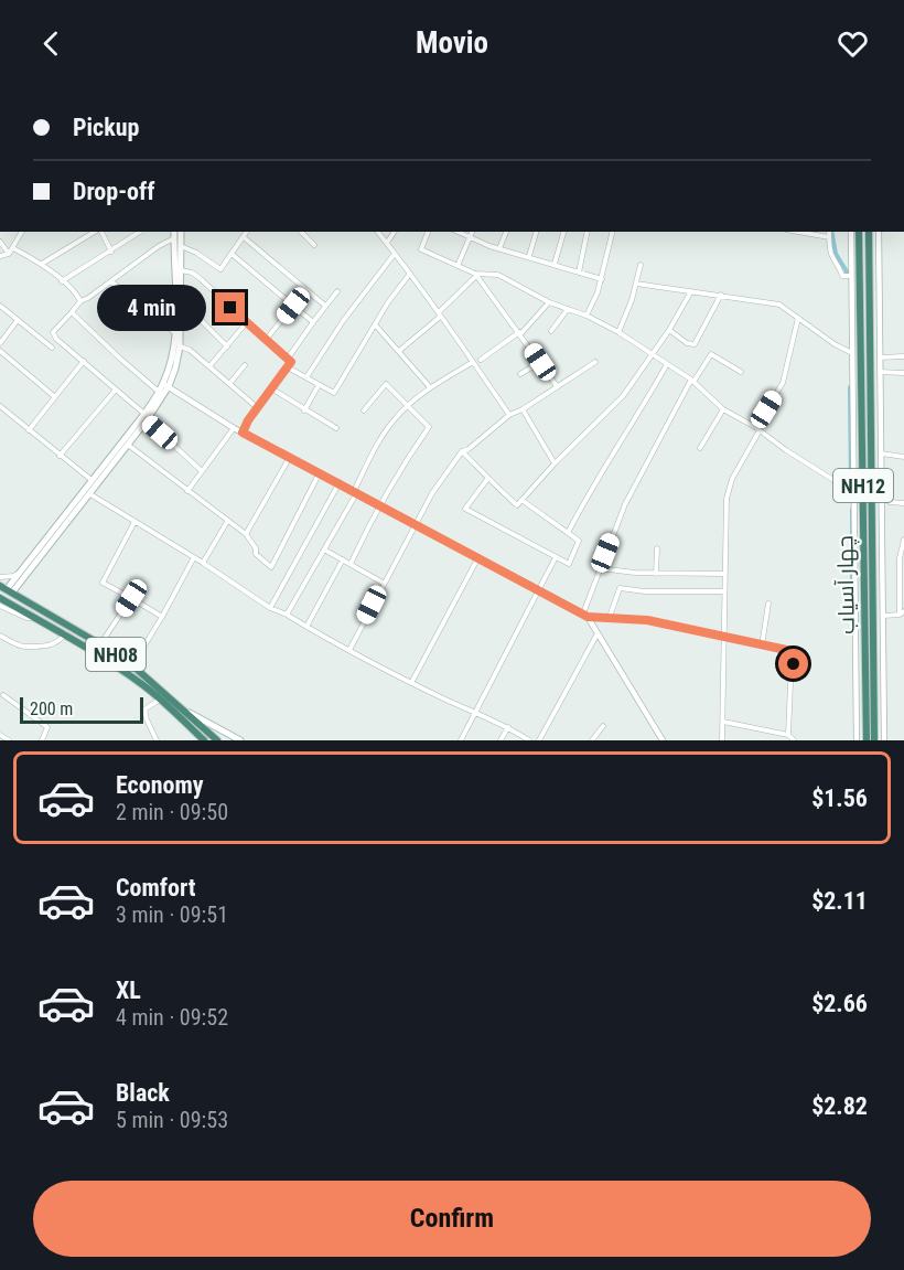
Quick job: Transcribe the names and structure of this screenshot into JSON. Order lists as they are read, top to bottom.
{
  "streets": {
    "highway": ["NH12", "چهار آسیاب", "NH08"]
  },
  "scale_bar": "200 m",
  "page": {
    "header": "Movio",
    "banner": ["Pickup", "Drop-off"],
    "bubble": "4 min",
    "scale": "200 m",
    "list": [
      {
        "name": "Economy",
        "note": "2 min · 09:50",
        "value": "$1.56"
      },
      {
        "name": "Comfort",
        "note": "3 min · 09:51",
        "value": "$2.11"
      },
      {
        "name": "XL",
        "note": "4 min · 09:52",
        "value": "$2.66"
      },
      {
        "name": "Black",
        "note": "5 min · 09:53",
        "value": "$2.82"
      }
    ],
    "buttons": "Confirm"
  }
}
